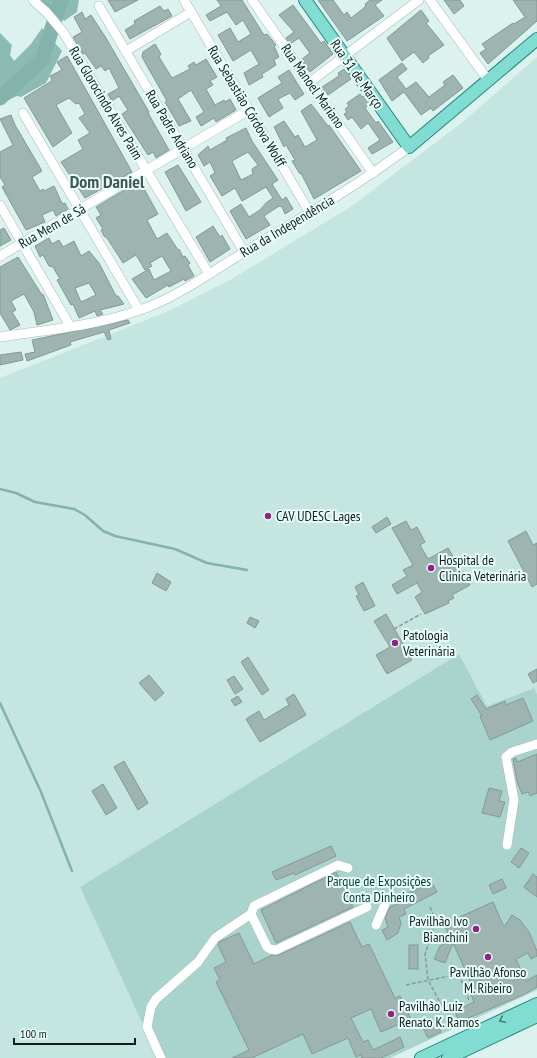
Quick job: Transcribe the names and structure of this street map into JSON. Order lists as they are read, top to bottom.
{
  "streets": {
    "main road": ["Rua 31 de Março", "Rua da Independência"],
    "street": [
      "Rua Manoel Mariano",
      "Rua Glorocindo Alves Paim",
      "Rua Sebastião Córdova Wolff",
      "Rua Padre Adriano",
      "Rua Mem de Sá"
    ]
  },
  "crossings": [
    ["Rua 31 de Março", "Rua da Independência"],
    ["Rua Manoel Mariano", "Rua da Independência"],
    ["Rua Glorocindo Alves Paim", "Rua Mem de Sá"],
    ["Rua Glorocindo Alves Paim", "Rua da Independência"],
    ["Rua Sebastião Córdova Wolff", "Rua Mem de Sá"],
    ["Rua Sebastião Córdova Wolff", "Rua da Independência"],
    ["Rua Padre Adriano", "Rua Mem de Sá"],
    ["Rua Padre Adriano", "Rua da Independência"]
  ],
  "districts": ["Dom Daniel"],
  "parks": ["Parque de Exposições Conta Dinheiro"],
  "places": [
    "CAV UDESC Lages",
    "Hospital de Clinica Veterinária",
    "Patologia Veterinária",
    "Pavilhão Ivo Bianchini",
    "Pavilhão Afonso M. Ribeiro",
    "Pavilhão Luiz Renato K. Ramos"
  ],
  "scale_bar": "100 m"
}
